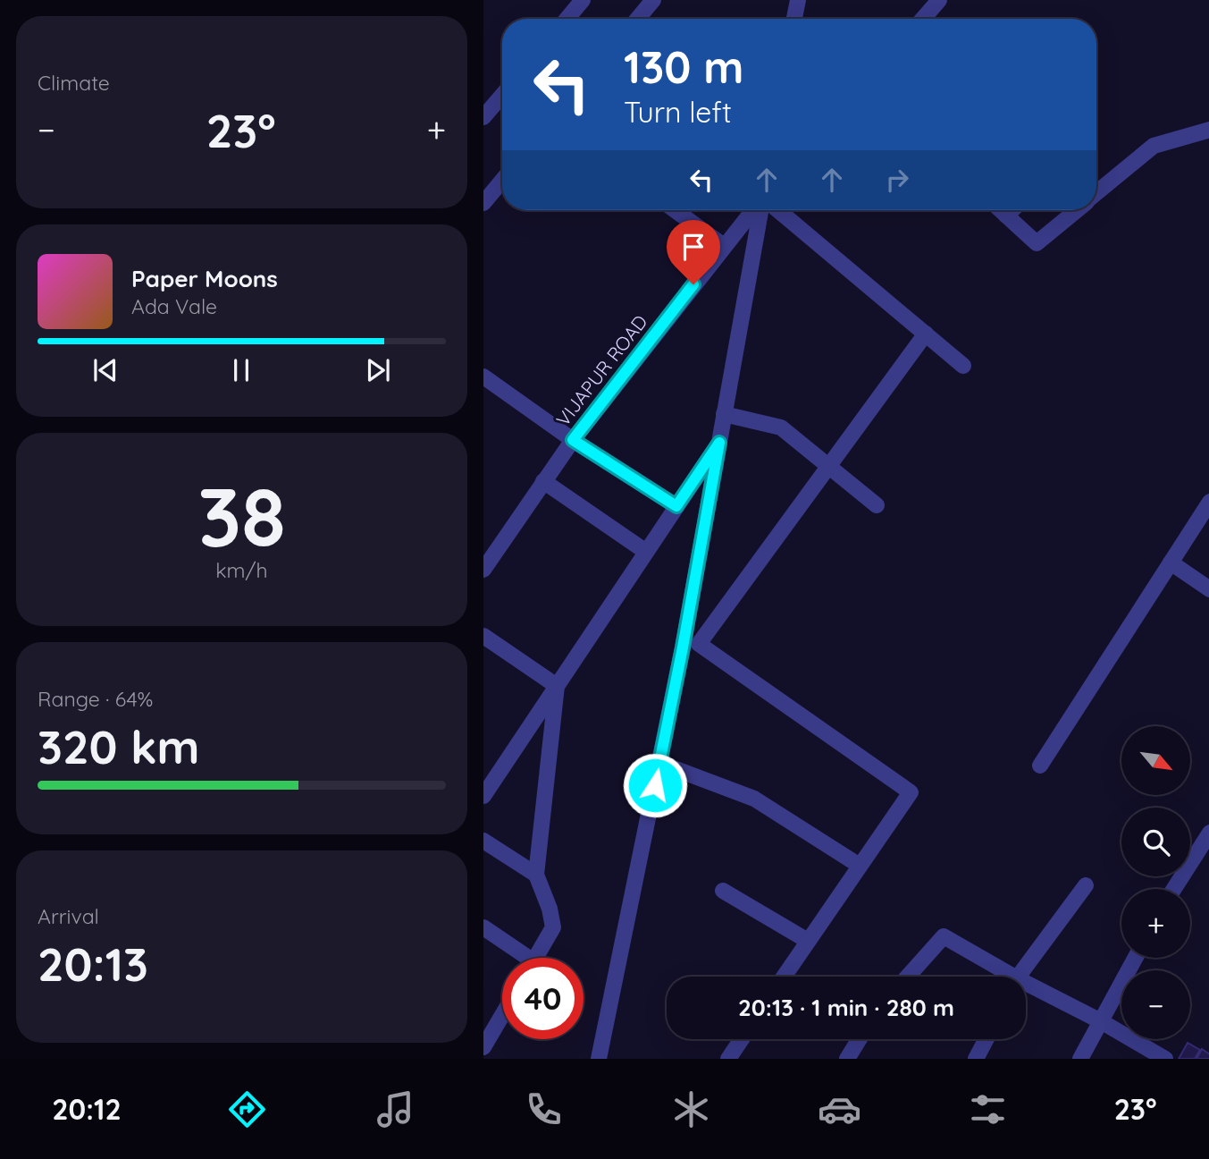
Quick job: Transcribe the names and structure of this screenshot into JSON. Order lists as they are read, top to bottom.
{
  "streets": {
    "street": ["VIJAPUR ROAD"]
  },
  "north": "bottom right",
  "page": {
    "tile": [
      "Climate",
      ["38", "km/h"],
      ["Range · 64%", "320 km"],
      ["Arrival", "20:13"]
    ],
    "turn": ["130 m", "Turn left"],
    "heat": ["−", "23°", "+"],
    "song": ["Paper Moons", "Ada Vale"],
    "map_buttons": ["+", "−"],
    "limit": "40",
    "trip": "20:13 · 1 min · 280 m",
    "tabs": ["20:12", "23°"]
  }
}
